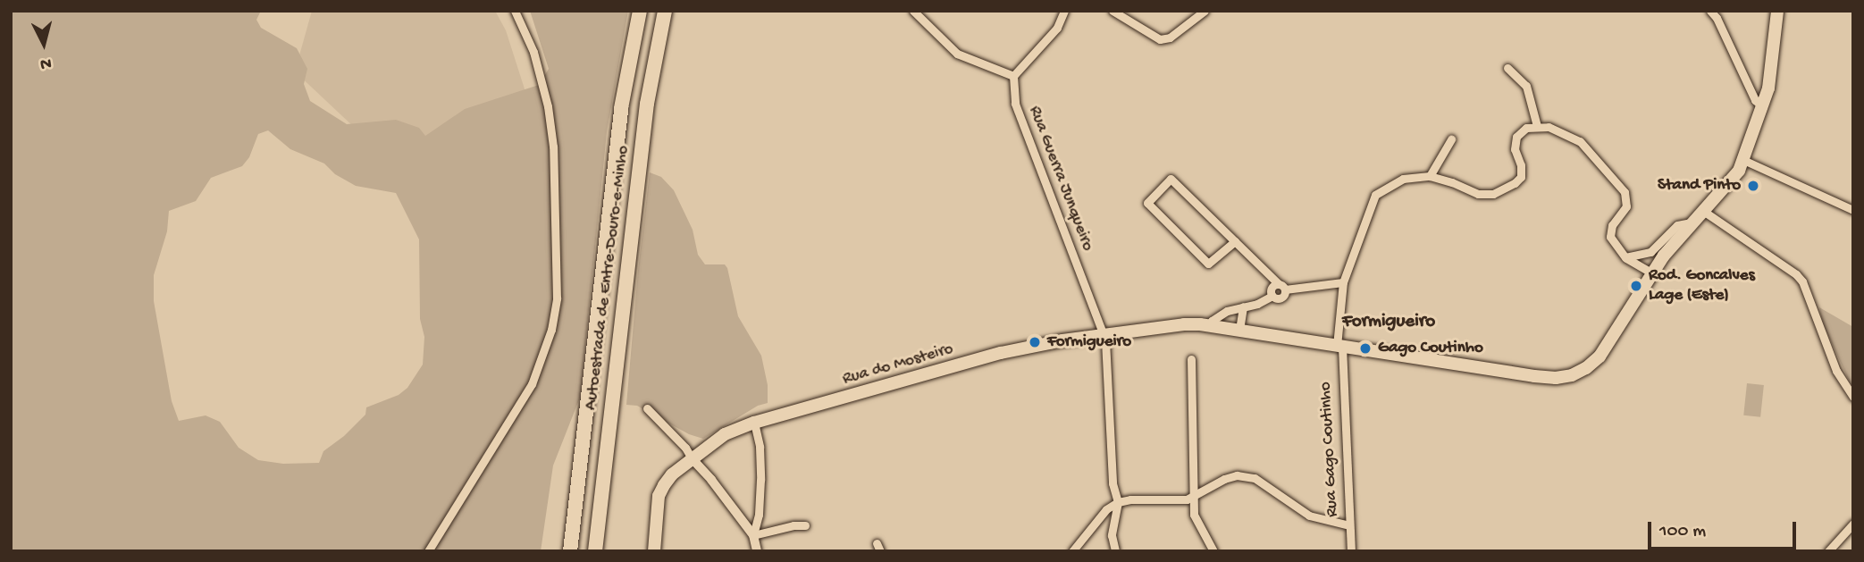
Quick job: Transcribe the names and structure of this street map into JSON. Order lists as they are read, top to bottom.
{
  "streets": {
    "highway": ["Autoestrada de Entre-Douro-e-Minho"],
    "main road": ["Rua do Mosteiro"],
    "street": ["Rua Guerra Junqueiro", "Rua Gago Coutinho"]
  },
  "crossings": [
    ["Rua Guerra Junqueiro", "Rua do Mosteiro"],
    ["Rua do Mosteiro", "Rua Gago Coutinho"]
  ],
  "districts": ["Formigueiro"],
  "places": [
    "Stand Pinto",
    "Rod. Goncalves Lage (Este)",
    "Formigueiro",
    "Gago Coutinho"
  ],
  "scale_bar": "100 m",
  "north": "bottom"
}
